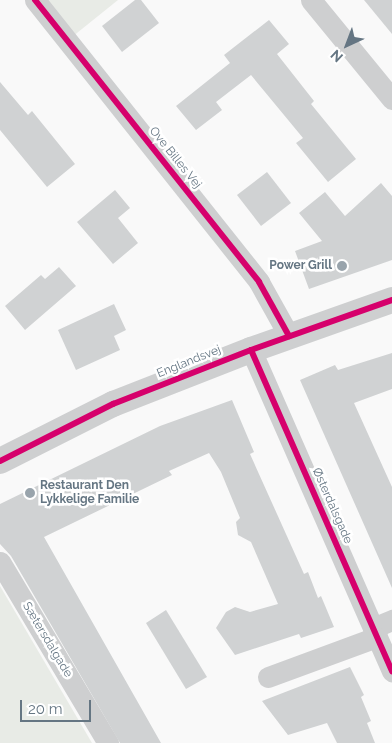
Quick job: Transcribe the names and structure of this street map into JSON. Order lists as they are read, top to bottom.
{
  "streets": {
    "street": [
      "Ove Billes Vej",
      "Englandsvej",
      "Østerdalsgade",
      "Sætersdalgade"
    ]
  },
  "crossings": [
    ["Ove Billes Vej", "Englandsvej"],
    ["Englandsvej", "Østerdalsgade"]
  ],
  "places": ["Power Grill", "Restaurant Den Lykkelige Familie"],
  "scale_bar": "20 m",
  "north": "bottom left"
}
